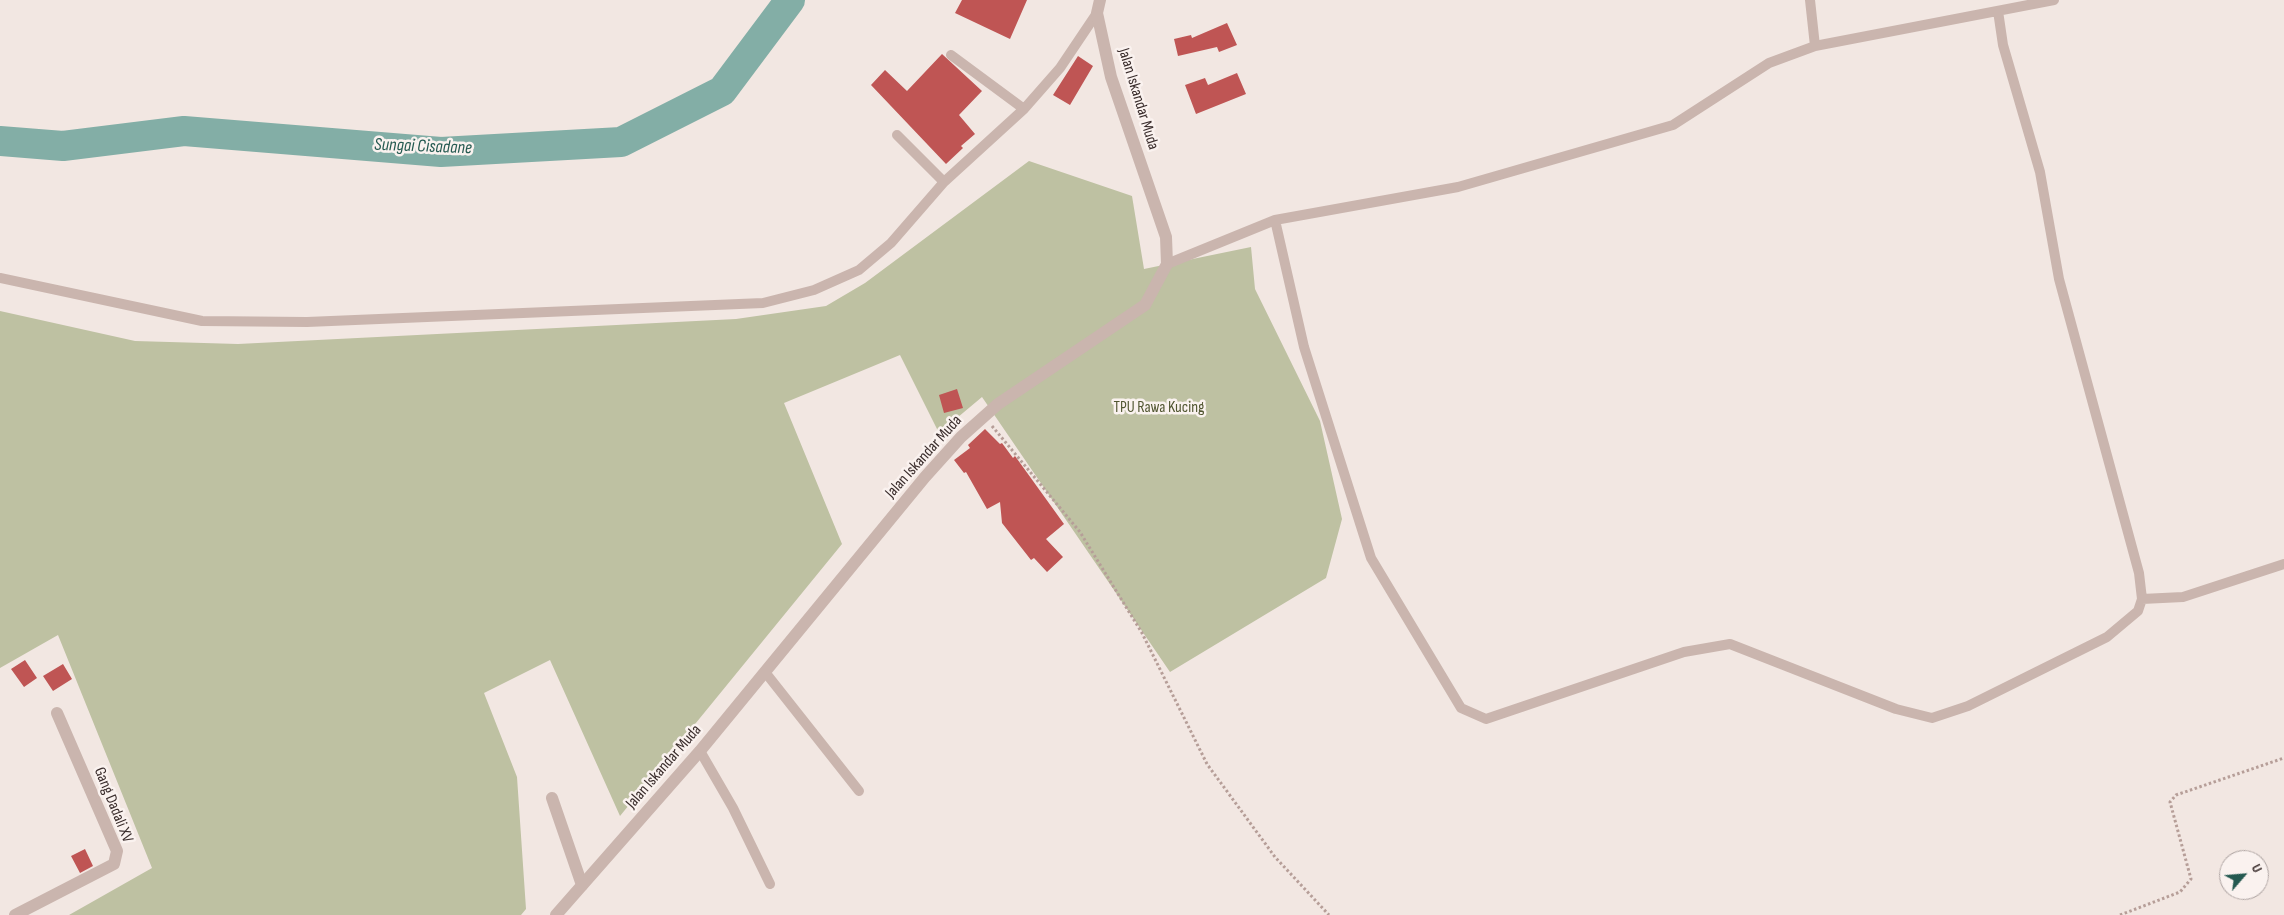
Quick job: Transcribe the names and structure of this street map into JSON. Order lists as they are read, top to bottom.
{
  "streets": {
    "street": ["Jalan Iskandar Muda", "Gang Dadali XV"]
  },
  "water": ["Sungai Cisadane"],
  "parks": ["TPU Rawa Kucing"],
  "north": "top right"
}
